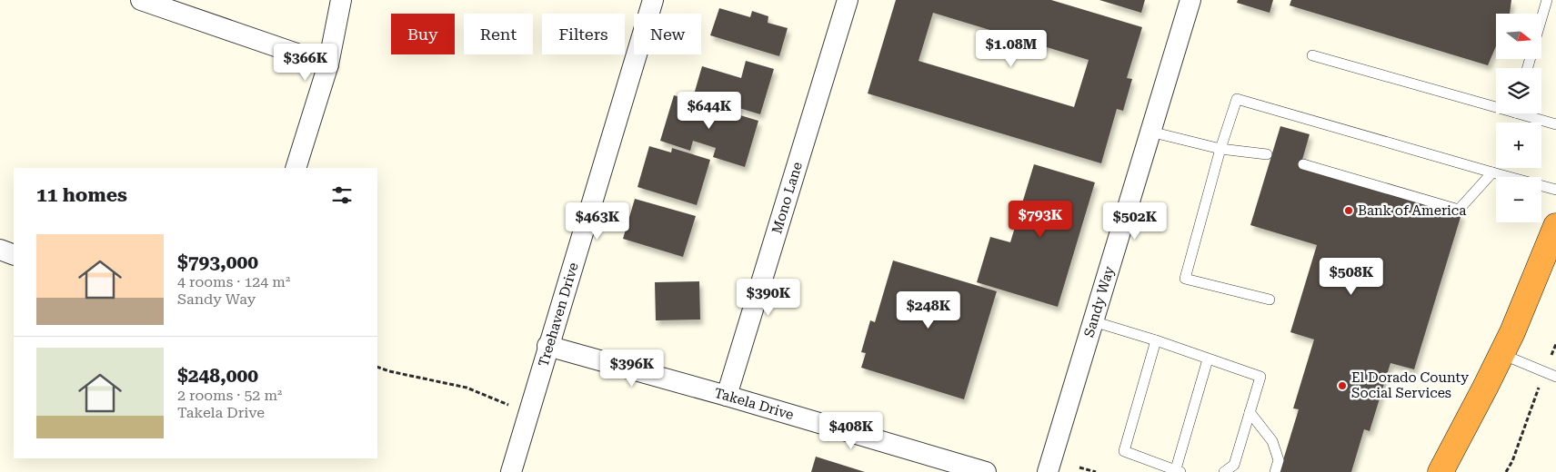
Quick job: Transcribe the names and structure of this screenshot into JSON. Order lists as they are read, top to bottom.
{
  "streets": {
    "street": [
      "Mono Lane",
      "Sandy Way",
      "Treehaven Drive",
      "Takela Drive"
    ]
  },
  "crossings": [
    ["Mono Lane", "Takela Drive"],
    ["Treehaven Drive", "Takela Drive"]
  ],
  "places": ["Bank of America", "El Dorado County Social Services"],
  "north": "right",
  "page": {
    "map_buttons": ["+", "−"],
    "chip": [
      "Buy",
      "Rent",
      "Filters",
      "New"
    ],
    "price": [
      "$1.08M",
      "$366K",
      "$644K",
      "$793K",
      "$463K",
      "$502K",
      "$508K",
      "$390K",
      "$248K",
      "$396K",
      "$408K"
    ],
    "heading": "11 homes",
    "list": [
      {
        "name": "$793,000",
        "note": "4 rooms · 124 m² · Sandy Way"
      },
      {
        "name": "$248,000",
        "note": "2 rooms · 52 m² · Takela Drive"
      }
    ]
  }
}
